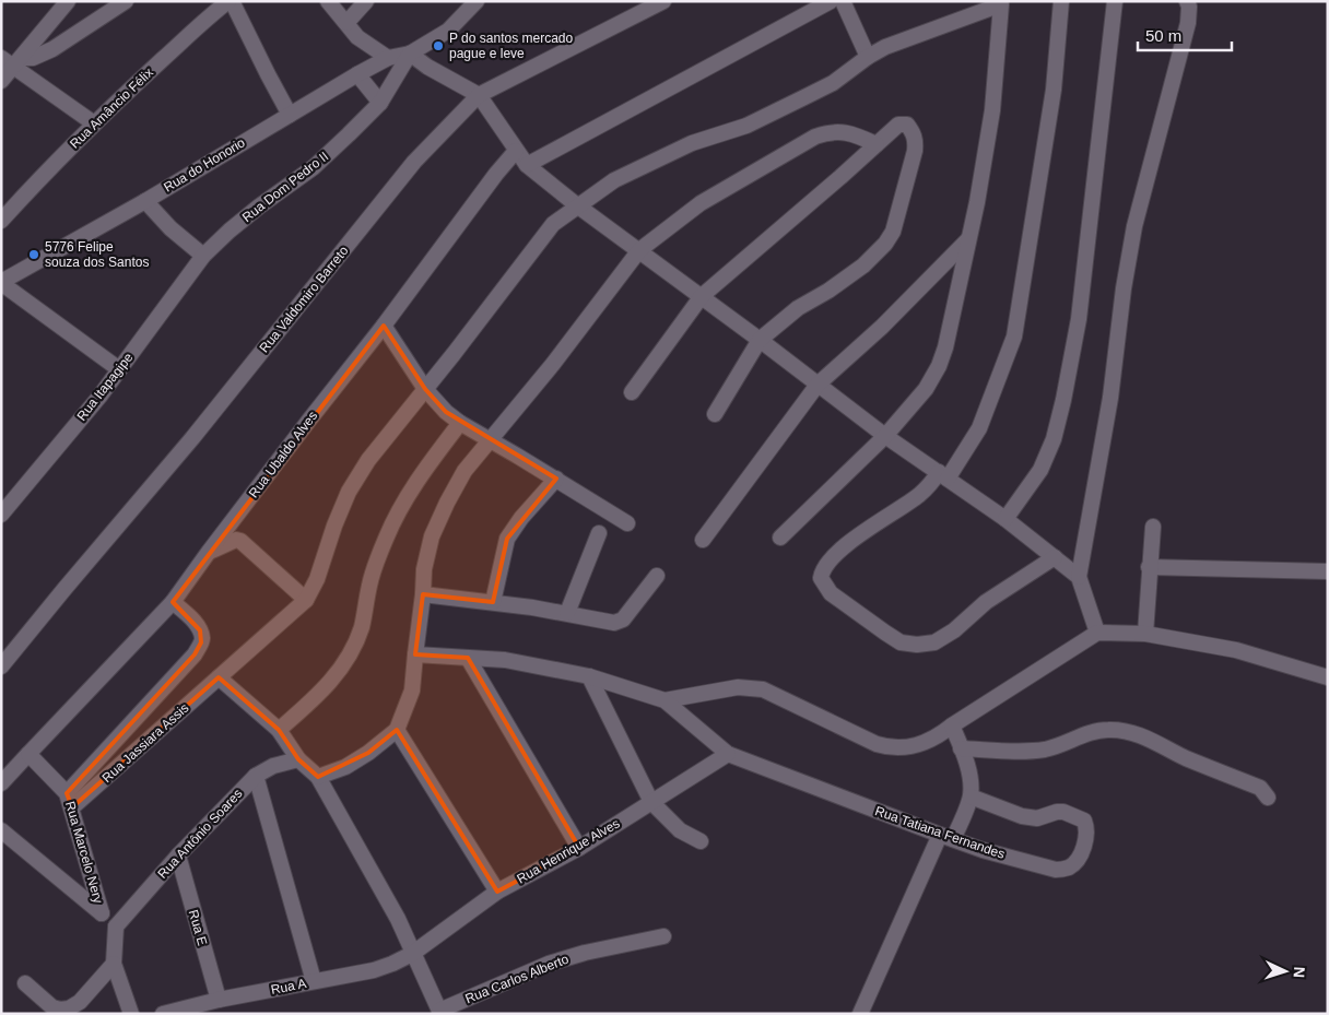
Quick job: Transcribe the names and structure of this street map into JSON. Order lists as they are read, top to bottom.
{
  "streets": {
    "street": [
      "Rua Amâncio Félix",
      "Rua do Honorio",
      "Rua Dom Pedro II",
      "Rua Valdomiro Barreto",
      "Rua Itapagipe",
      "Rua Ubaldo Alves",
      "Rua Jassiara Assis",
      "Rua Tatiana Fernandes",
      "Rua Antônio Soares",
      "Rua Henrique Alves",
      "Rua Marcelo Nery",
      "Rua E",
      "Rua Carlos Alberto",
      "Rua A"
    ]
  },
  "crossings": [
    ["Rua do Honorio", "Rua Dom Pedro II"],
    ["Rua Dom Pedro II", "Rua Itapagipe"],
    ["Rua Ubaldo Alves", "Rua Marcelo Nery"],
    ["Rua Jassiara Assis", "Rua Marcelo Nery"],
    ["Rua Tatiana Fernandes", "Rua Henrique Alves"],
    ["Rua Antônio Soares", "Rua E"],
    ["Rua Henrique Alves", "Rua A"],
    ["Rua E", "Rua A"]
  ],
  "places": ["P do santos mercado pague e leve", "5776 Felipe souza dos Santos"],
  "scale_bar": "50 m",
  "north": "right"
}
